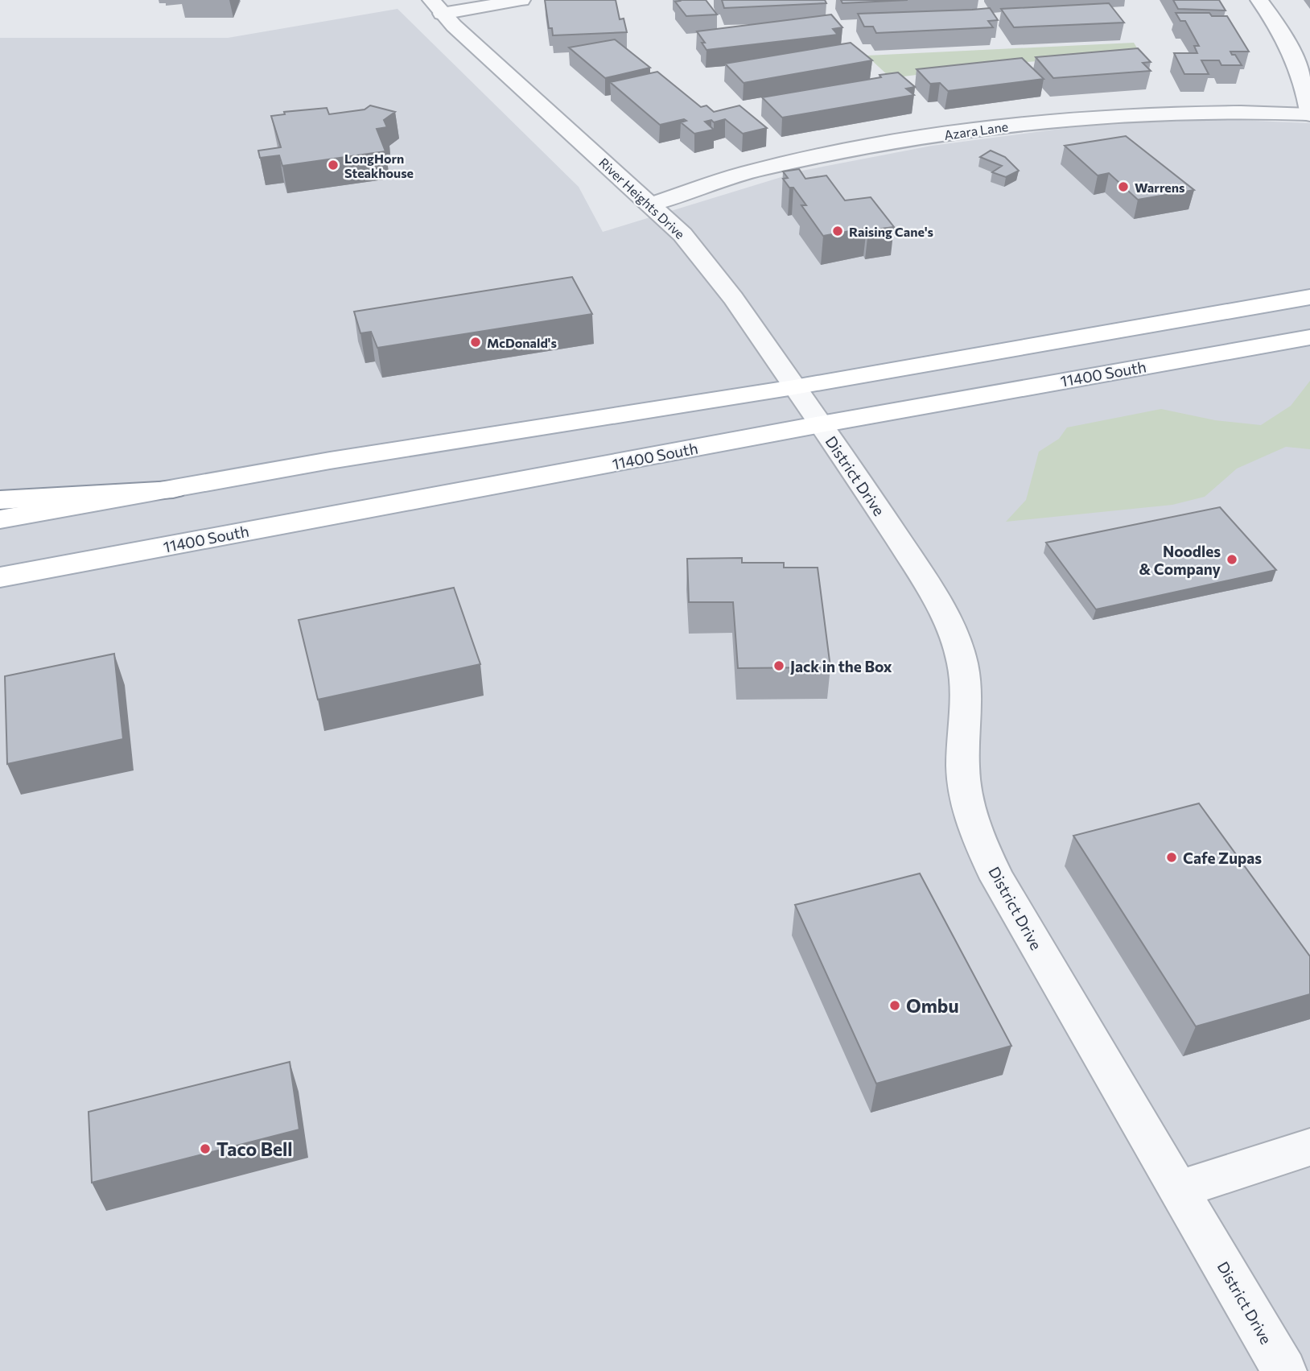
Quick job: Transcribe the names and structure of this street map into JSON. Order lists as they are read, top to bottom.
{
  "streets": {
    "main road": ["11400 South"],
    "street": ["Azara Lane", "River Heights Drive", "District Drive"]
  },
  "crossings": [
    ["Azara Lane", "River Heights Drive"],
    ["River Heights Drive", "11400 South"],
    ["River Heights Drive", "District Drive"],
    ["11400 South", "District Drive"]
  ],
  "places": [
    "LongHorn Steakhouse",
    "Warrens",
    "Raising Cane's",
    "McDonald's",
    "Noodles & Company",
    "Jack in the Box",
    "Cafe Zupas",
    "Ombu",
    "Taco Bell"
  ]
}
